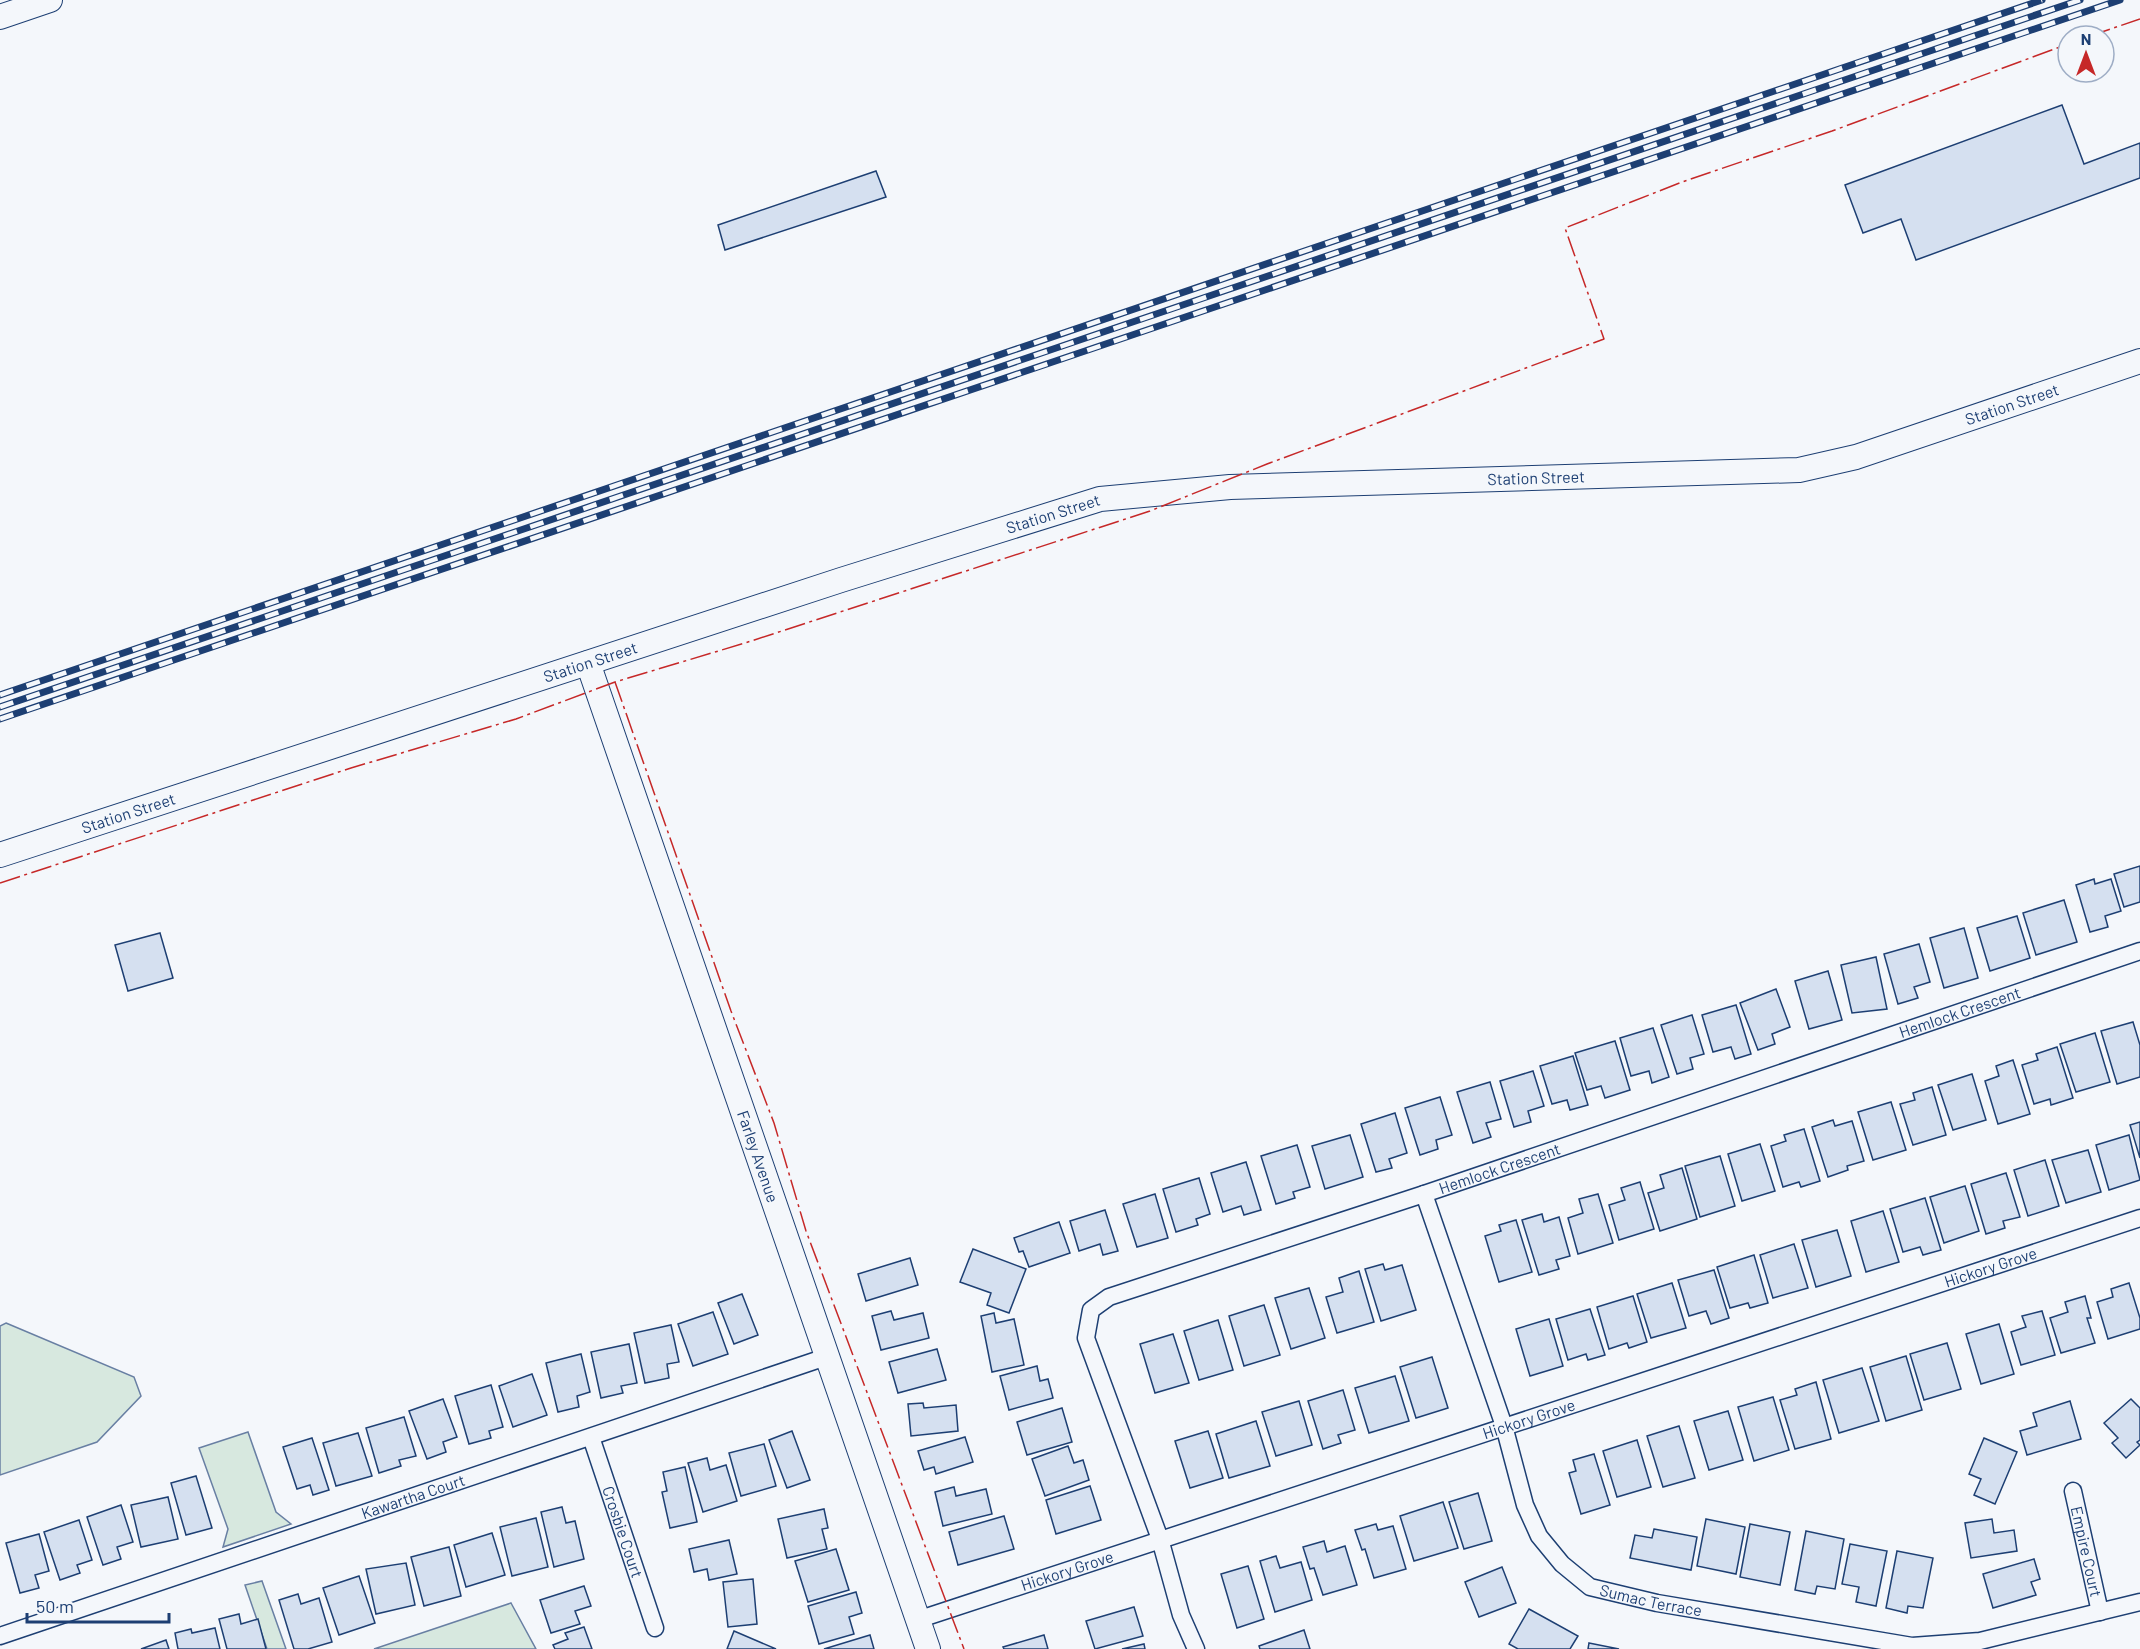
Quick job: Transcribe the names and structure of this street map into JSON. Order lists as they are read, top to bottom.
{
  "streets": {
    "street": [
      "Station Street",
      "Hemlock Crescent",
      "Farley Avenue",
      "Hickory Grove",
      "Kawartha Court",
      "Crosbie Court",
      "Empire Court",
      "Sumac Terrace"
    ]
  },
  "crossings": [
    ["Station Street", "Farley Avenue"],
    ["Hemlock Crescent", "Hickory Grove"],
    ["Hemlock Crescent", "Sumac Terrace"],
    ["Farley Avenue", "Hickory Grove"],
    ["Farley Avenue", "Kawartha Court"],
    ["Hickory Grove", "Sumac Terrace"],
    ["Kawartha Court", "Crosbie Court"],
    ["Empire Court", "Sumac Terrace"]
  ],
  "scale_bar": "50 m",
  "north": "top"
}
